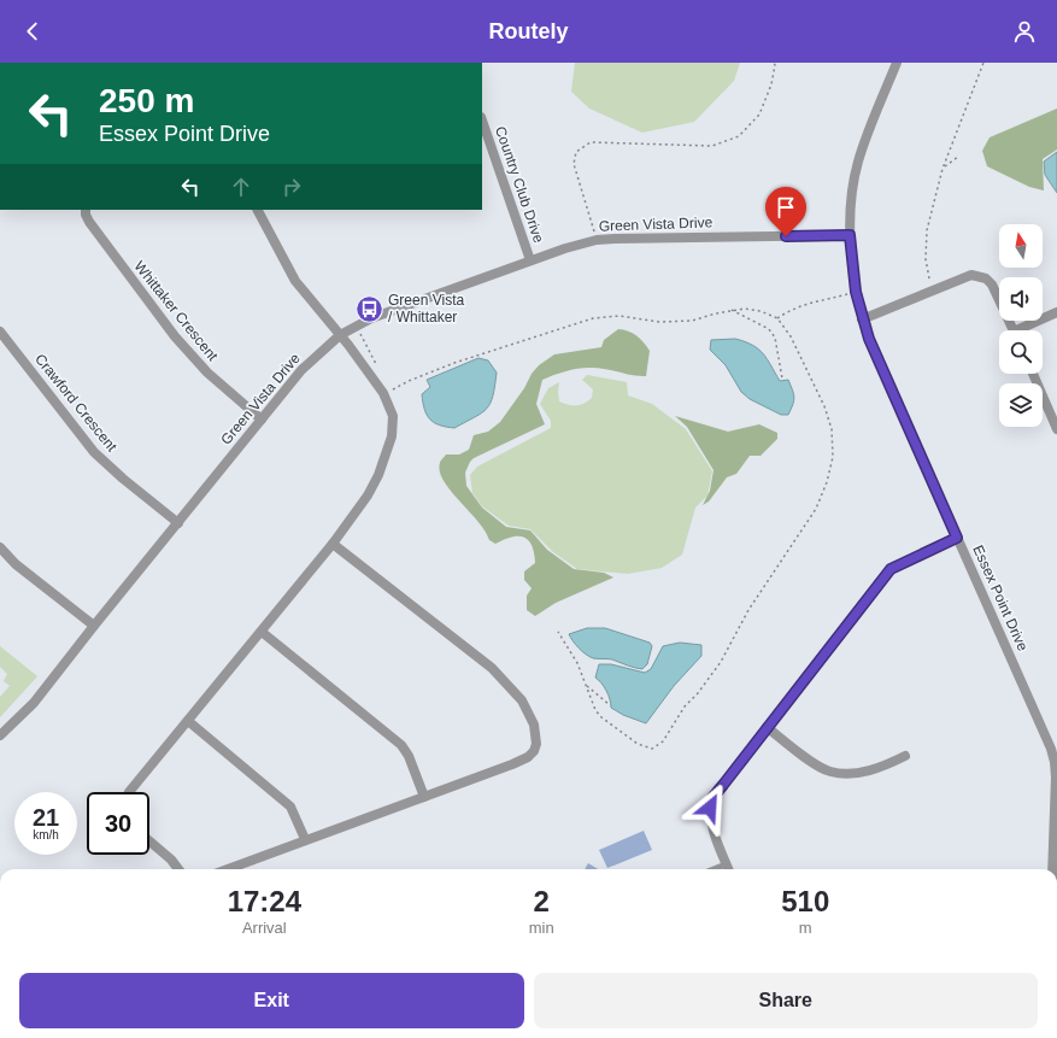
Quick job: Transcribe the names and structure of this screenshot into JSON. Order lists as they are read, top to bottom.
{
  "streets": {
    "street": [
      "Country Club Drive",
      "Green Vista Drive",
      "Whittaker Crescent",
      "Crawford Crescent",
      "Essex Point Drive"
    ]
  },
  "crossings": [
    ["Country Club Drive", "Green Vista Drive"],
    ["Green Vista Drive", "Whittaker Crescent"],
    ["Green Vista Drive", "Crawford Crescent"],
    ["Green Vista Drive", "Essex Point Drive"]
  ],
  "places": {
    "bus stop": ["Green Vista / Whittaker"]
  },
  "north": "top",
  "page": {
    "header": "Routely",
    "turn": ["250 m", "Essex Point Drive"],
    "speed": "21 km/h",
    "limit": "30",
    "eta": [
      "17:24",
      "Arrival",
      "2",
      "min",
      "510",
      "m"
    ],
    "buttons": ["Exit", "Share"]
  }
}
